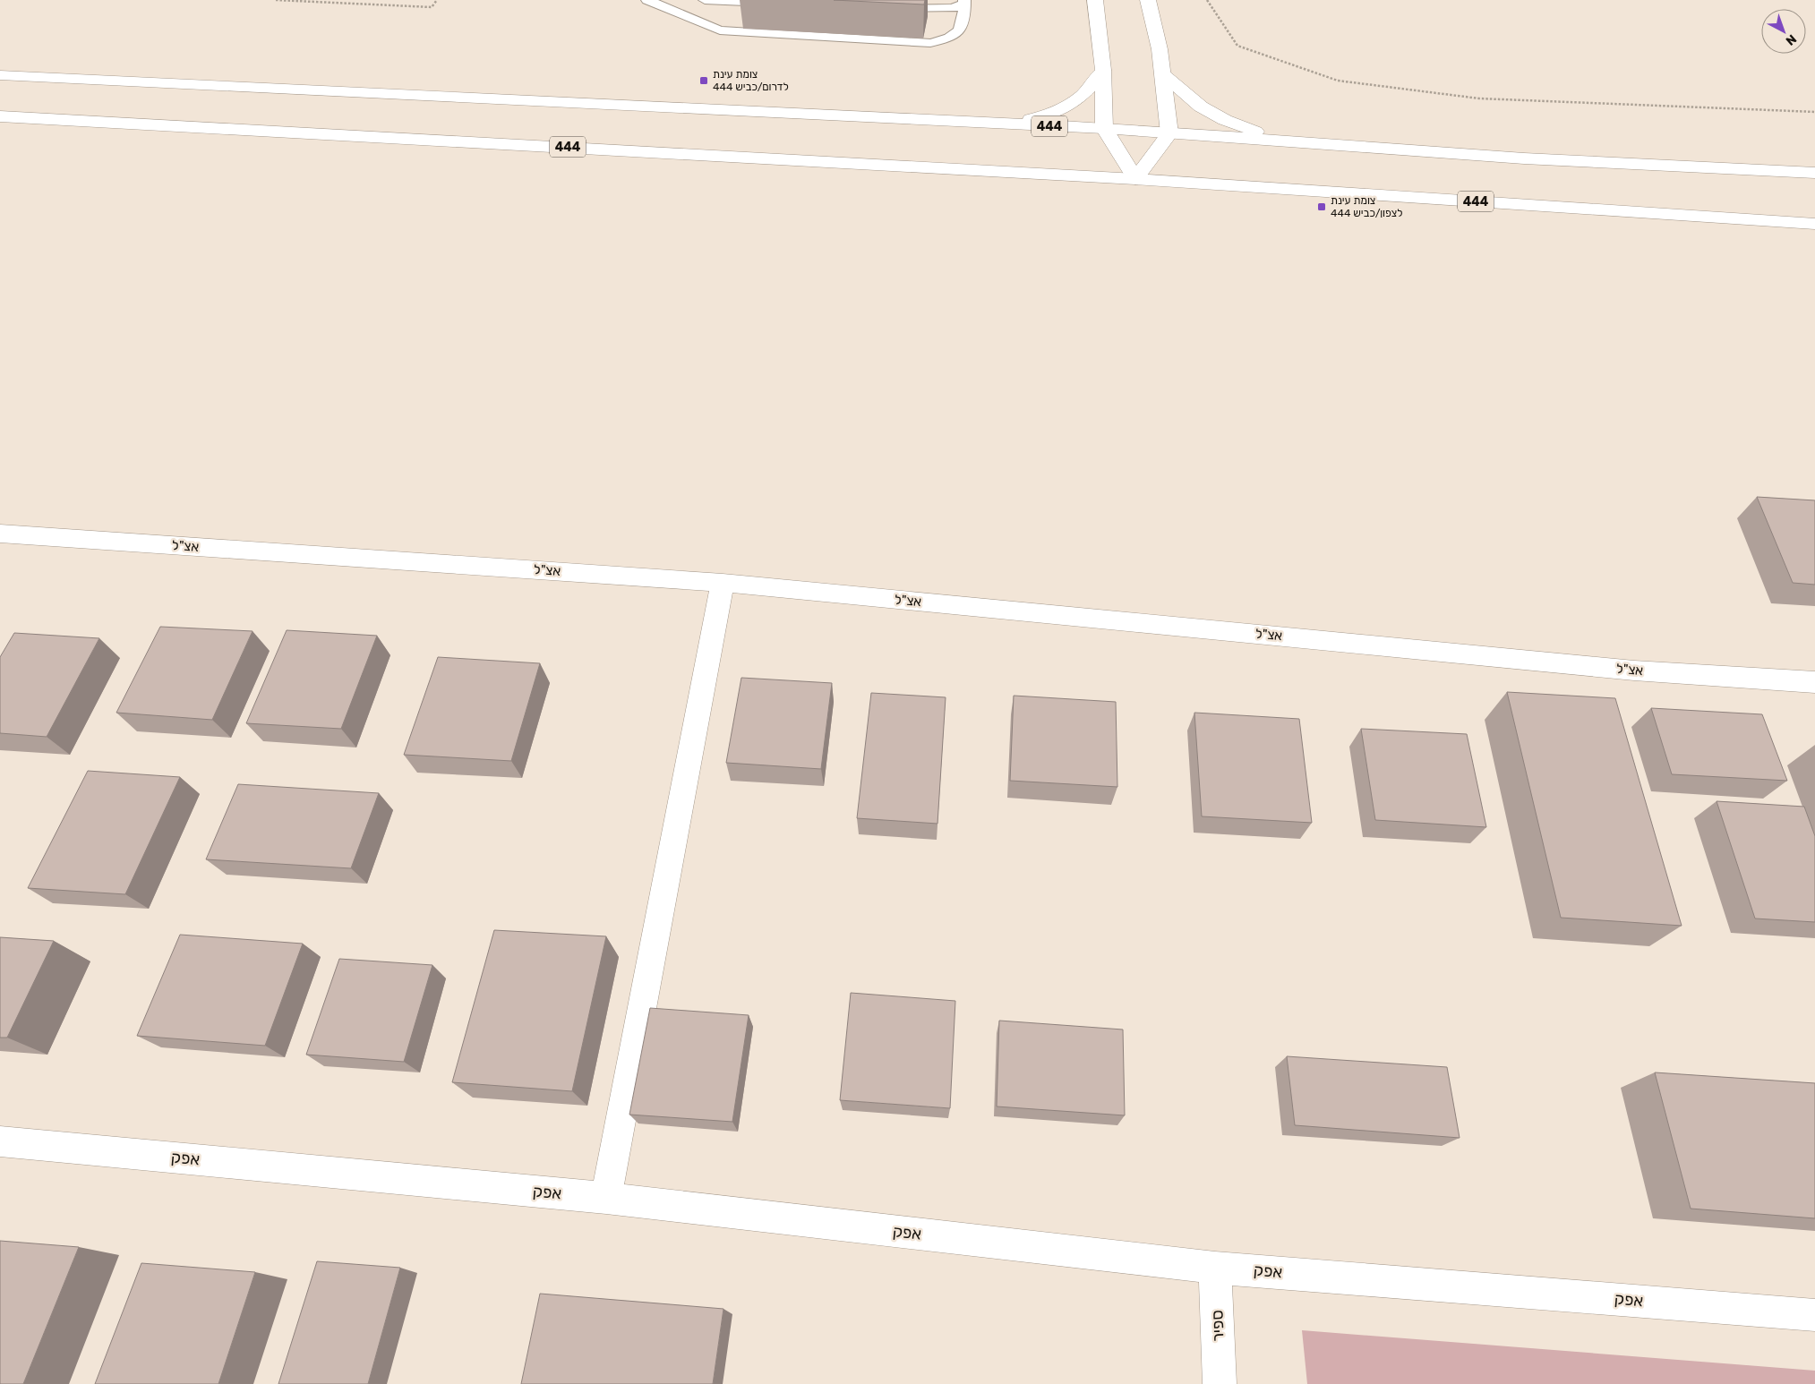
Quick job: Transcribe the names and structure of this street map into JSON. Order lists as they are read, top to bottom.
{
  "streets": {
    "main road": [
      "444",
      "אצ\"ל",
      "אפק",
      "ספיר"
    ]
  },
  "crossings": [
    ["אפק", "ספיר"]
  ],
  "places": {
    "transit": ["צומת עינת לדרום/כביש 444", "צומת עינת לצפון/כביש 444"]
  },
  "north": "bottom right"
}
